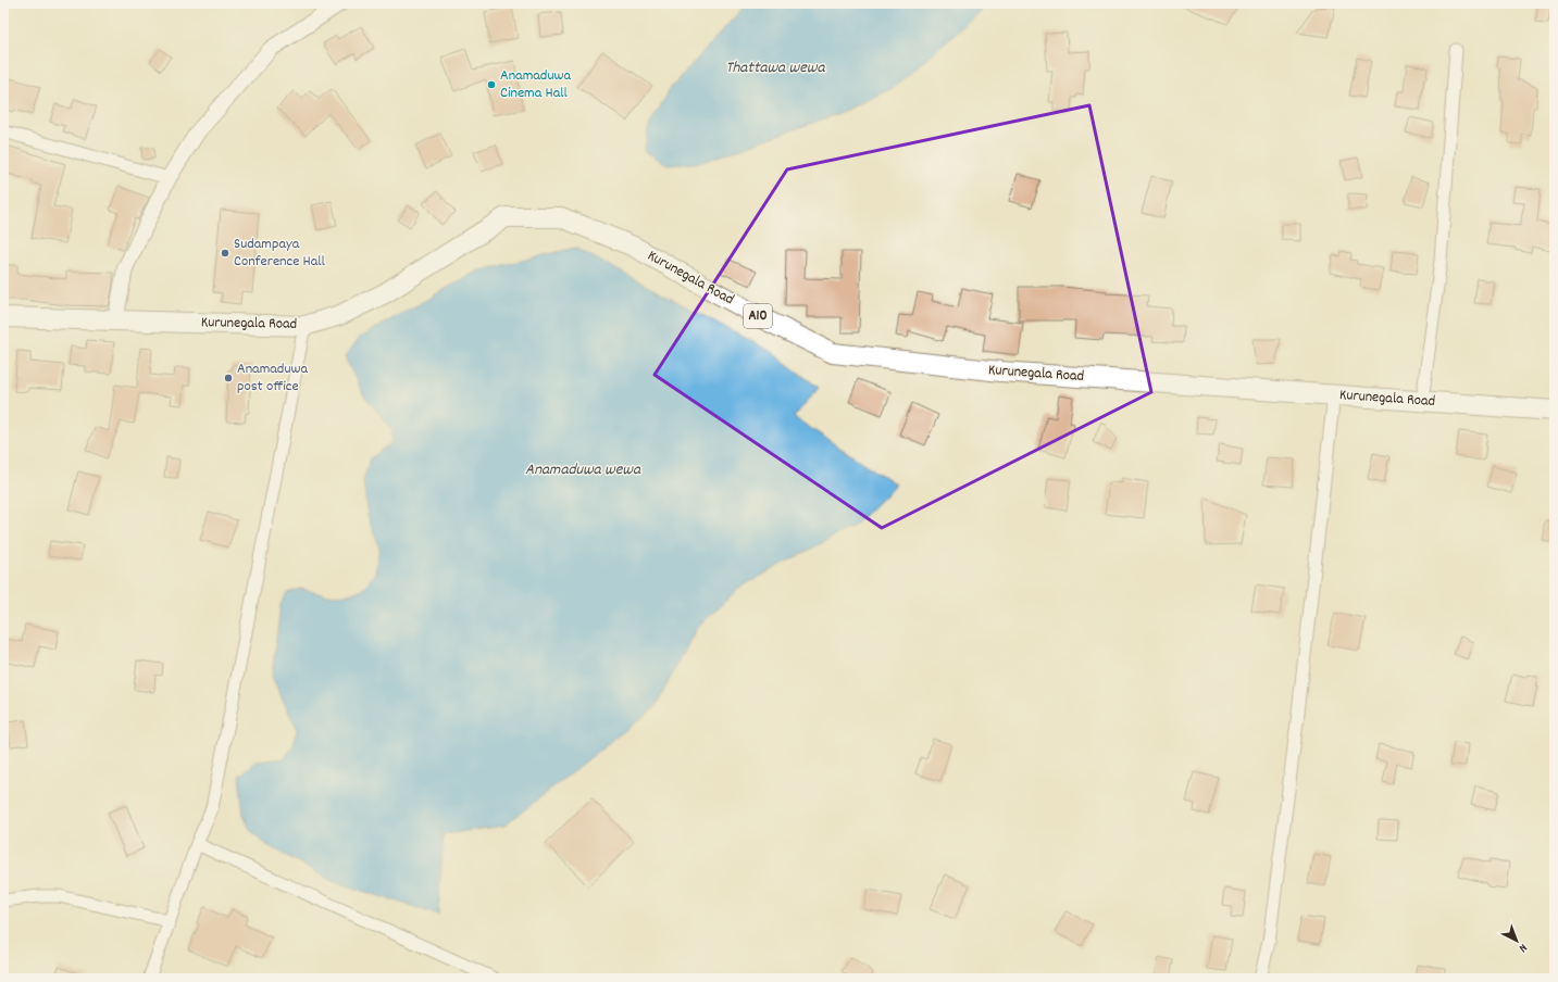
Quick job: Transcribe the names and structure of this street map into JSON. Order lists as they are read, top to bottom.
{
  "streets": {
    "highway": ["Kurunegala Road", "A10"]
  },
  "water": ["Thattawa wewa", "Anamaduwa wewa"],
  "places": ["Anamaduwa Cinema Hall", "Sudampaya Conference Hall", "Anamaduwa post office"],
  "north": "bottom right"
}
